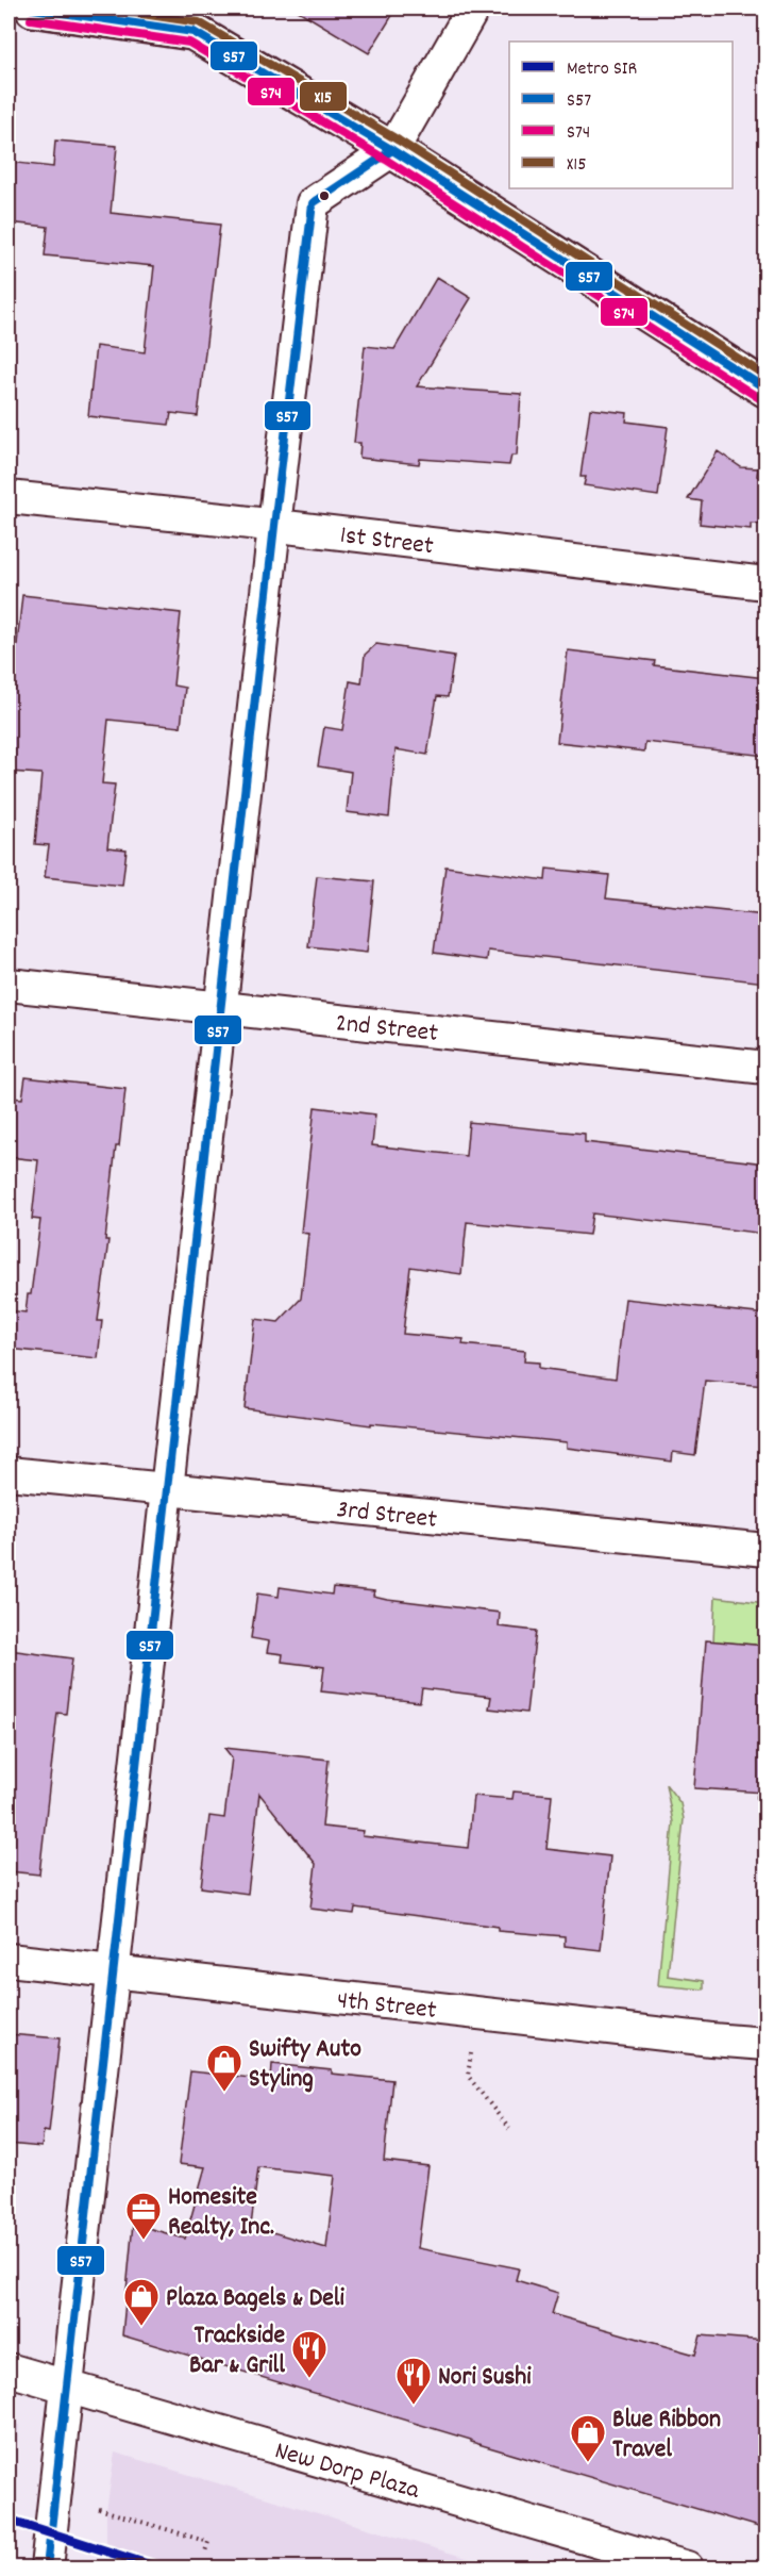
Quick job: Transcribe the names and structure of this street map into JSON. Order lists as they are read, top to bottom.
{
  "streets": {
    "street": [
      "1st Street",
      "2nd Street",
      "3rd Street",
      "4th Street",
      "New Dorp Plaza"
    ]
  },
  "places": {
    "shop": ["Swifty Auto Styling", "Plaza Bagels & Deli", "Blue Ribbon Travel"],
    "office": ["Homesite Realty, Inc."],
    "restaurant": ["Trackside Bar & Grill", "Nori Sushi"]
  },
  "lines": [
    "transit line S57",
    "transit line X15",
    "transit line S74",
    "metro line SIR"
  ],
  "legend": [
    "Metro SIR",
    "S57",
    "S74",
    "X15"
  ]
}
